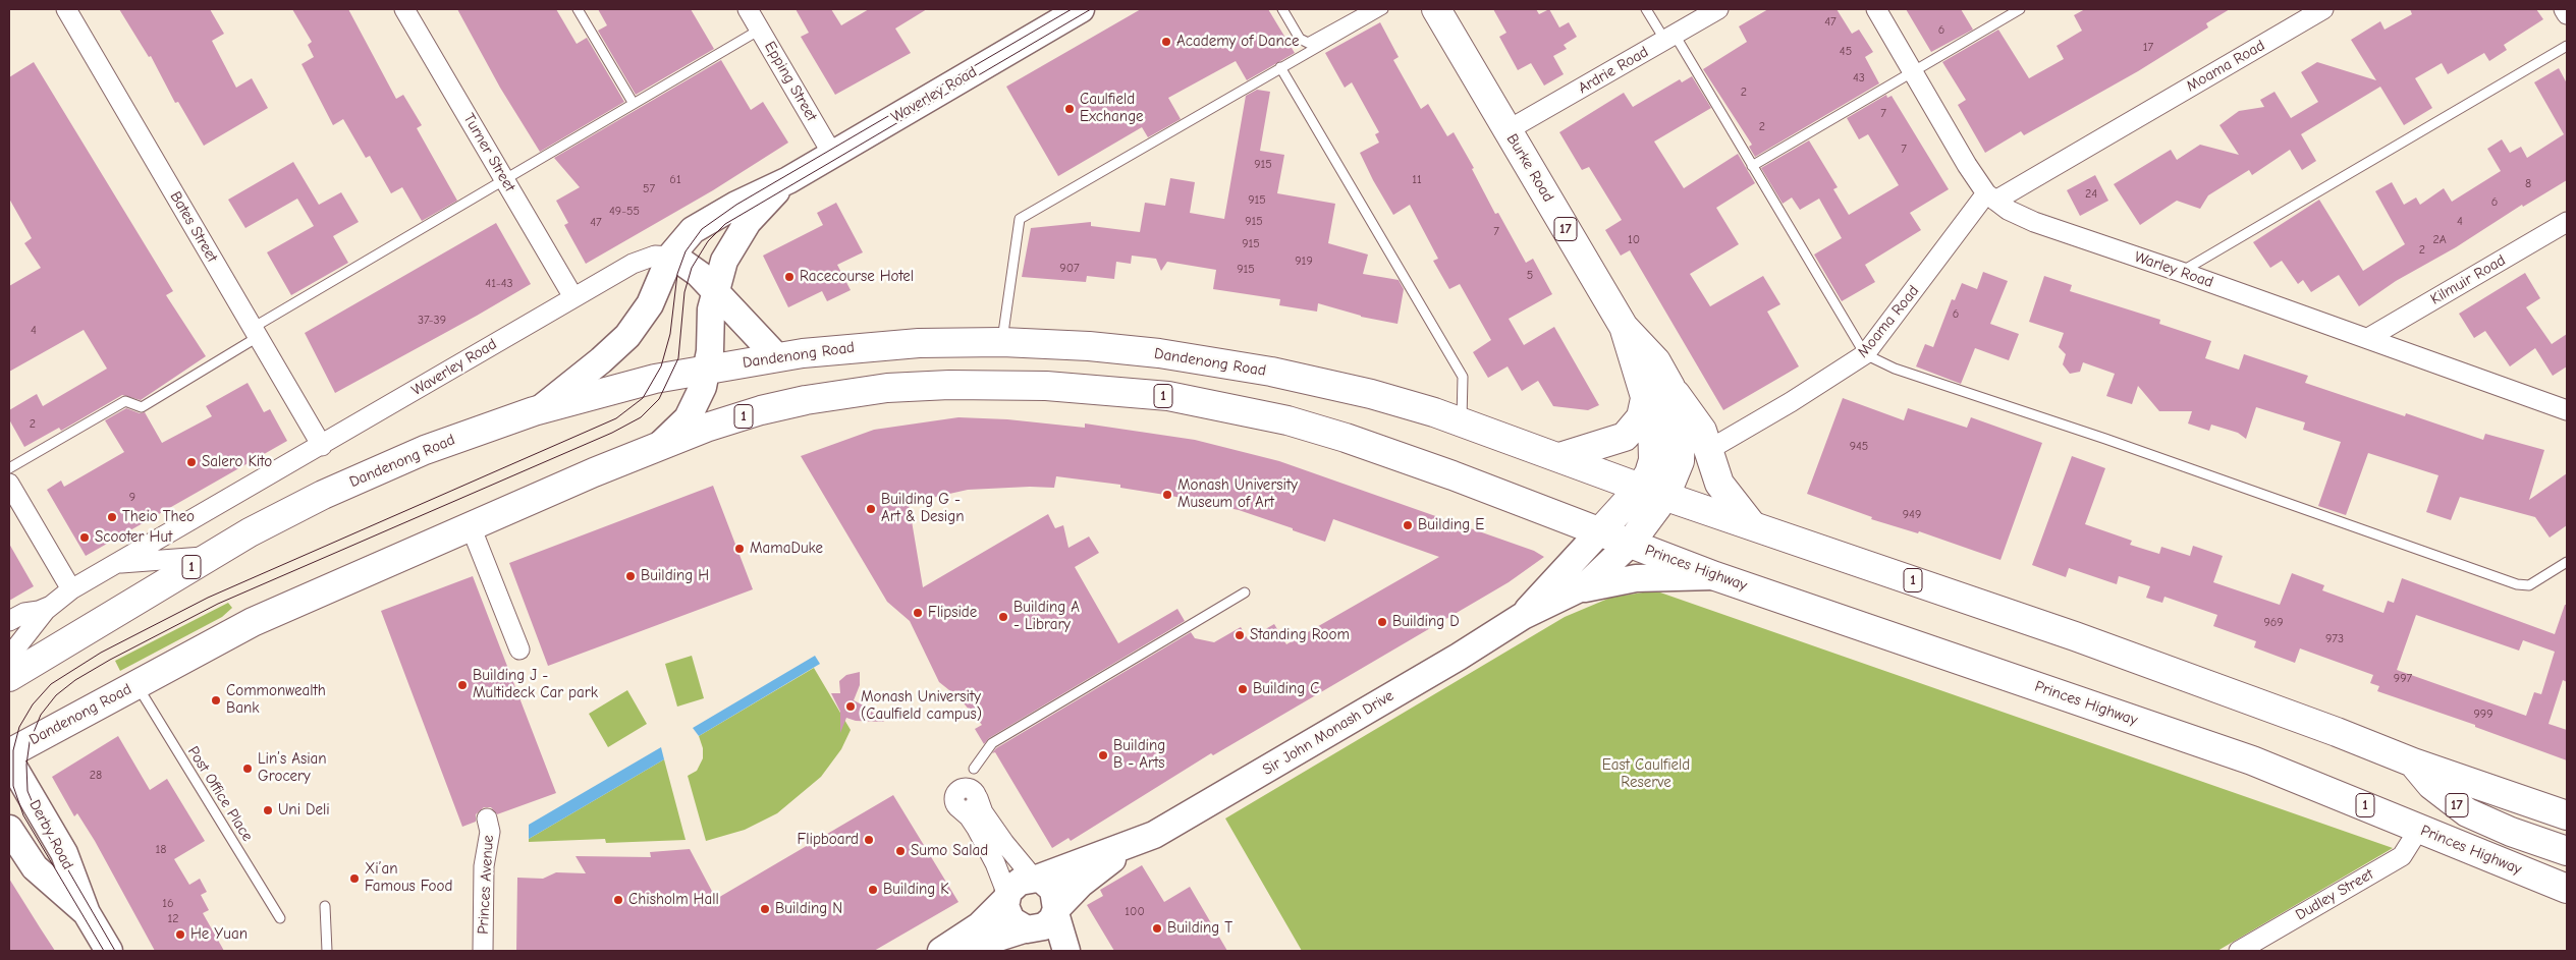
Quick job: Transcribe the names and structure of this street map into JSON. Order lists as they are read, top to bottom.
{
  "streets": {
    "main road": [
      "Burke Road",
      "17",
      "Dandenong Road",
      "1",
      "Princes Highway"
    ],
    "street": [
      "Moama Road",
      "Ardrie Road",
      "Epping Street",
      "Waverley Road",
      "Turner Street",
      "Bates Street",
      "Warley Road",
      "Kilmuir Road",
      "Sir John Monash Drive",
      "Derby Road",
      "Princes Avenue",
      "Dudley Street"
    ],
    "lane": ["Post Office Place"]
  },
  "crossings": [
    ["Moama Road", "17"],
    ["Moama Road", "Warley Road"],
    ["Ardrie Road", "Burke Road"],
    ["Epping Street", "Waverley Road"],
    ["Waverley Road", "Turner Street"],
    ["Waverley Road", "Bates Street"],
    ["Waverley Road", "Dandenong Road"],
    ["Burke Road", "17"],
    ["Burke Road", "Dandenong Road"],
    ["Burke Road", "1"],
    ["Burke Road", "Princes Highway"],
    ["Burke Road", "Sir John Monash Drive"],
    ["17", "1"],
    ["Warley Road", "Kilmuir Road"],
    ["Dandenong Road", "1"],
    ["Dandenong Road", "Princes Highway"],
    ["Dandenong Road", "Sir John Monash Drive"],
    ["Dandenong Road", "Post Office Place"],
    ["Princes Highway", "Sir John Monash Drive"],
    ["Princes Highway", "Dudley Street"]
  ],
  "parks": ["East Caulfield Reserve"],
  "places": [
    "Academy of Dance",
    "Caulfield Exchange",
    "Racecourse Hotel",
    "Salero Kito",
    "Monash University Museum of Art",
    "Building G - Art & Design",
    "Theio Theo",
    "Building E",
    "Scooter Hut",
    "MamaDuke",
    "Building H",
    "Flipside",
    "Building A - Library",
    "Building D",
    "Standing Room",
    "Building J - Multideck Car park",
    "Building C",
    "Commonwealth Bank",
    "Monash University (Caulfield campus)",
    "Building B - Arts",
    "Lin’s Asian Grocery",
    "Uni Deli",
    "Flipboard",
    "Sumo Salad",
    "Xi’an Famous Food",
    "Building K",
    "Chisholm Hall",
    "Building N",
    "Building T",
    "He Yuan"
  ],
  "house_numbers": [
    "47",
    "6",
    "17",
    "45",
    "43",
    "2",
    "7",
    "2",
    "7",
    "915",
    "61",
    "11",
    "8",
    "57",
    "24",
    "915",
    "6",
    "49-55",
    "915",
    "4",
    "47",
    "7",
    "10",
    "2A",
    "915",
    "2",
    "919",
    "907",
    "915",
    "5",
    "41-43",
    "6",
    "37-39",
    "4",
    "2",
    "945",
    "9",
    "949",
    "969",
    "973",
    "997",
    "999",
    "28",
    "18",
    "16",
    "100",
    "12"
  ]
}
